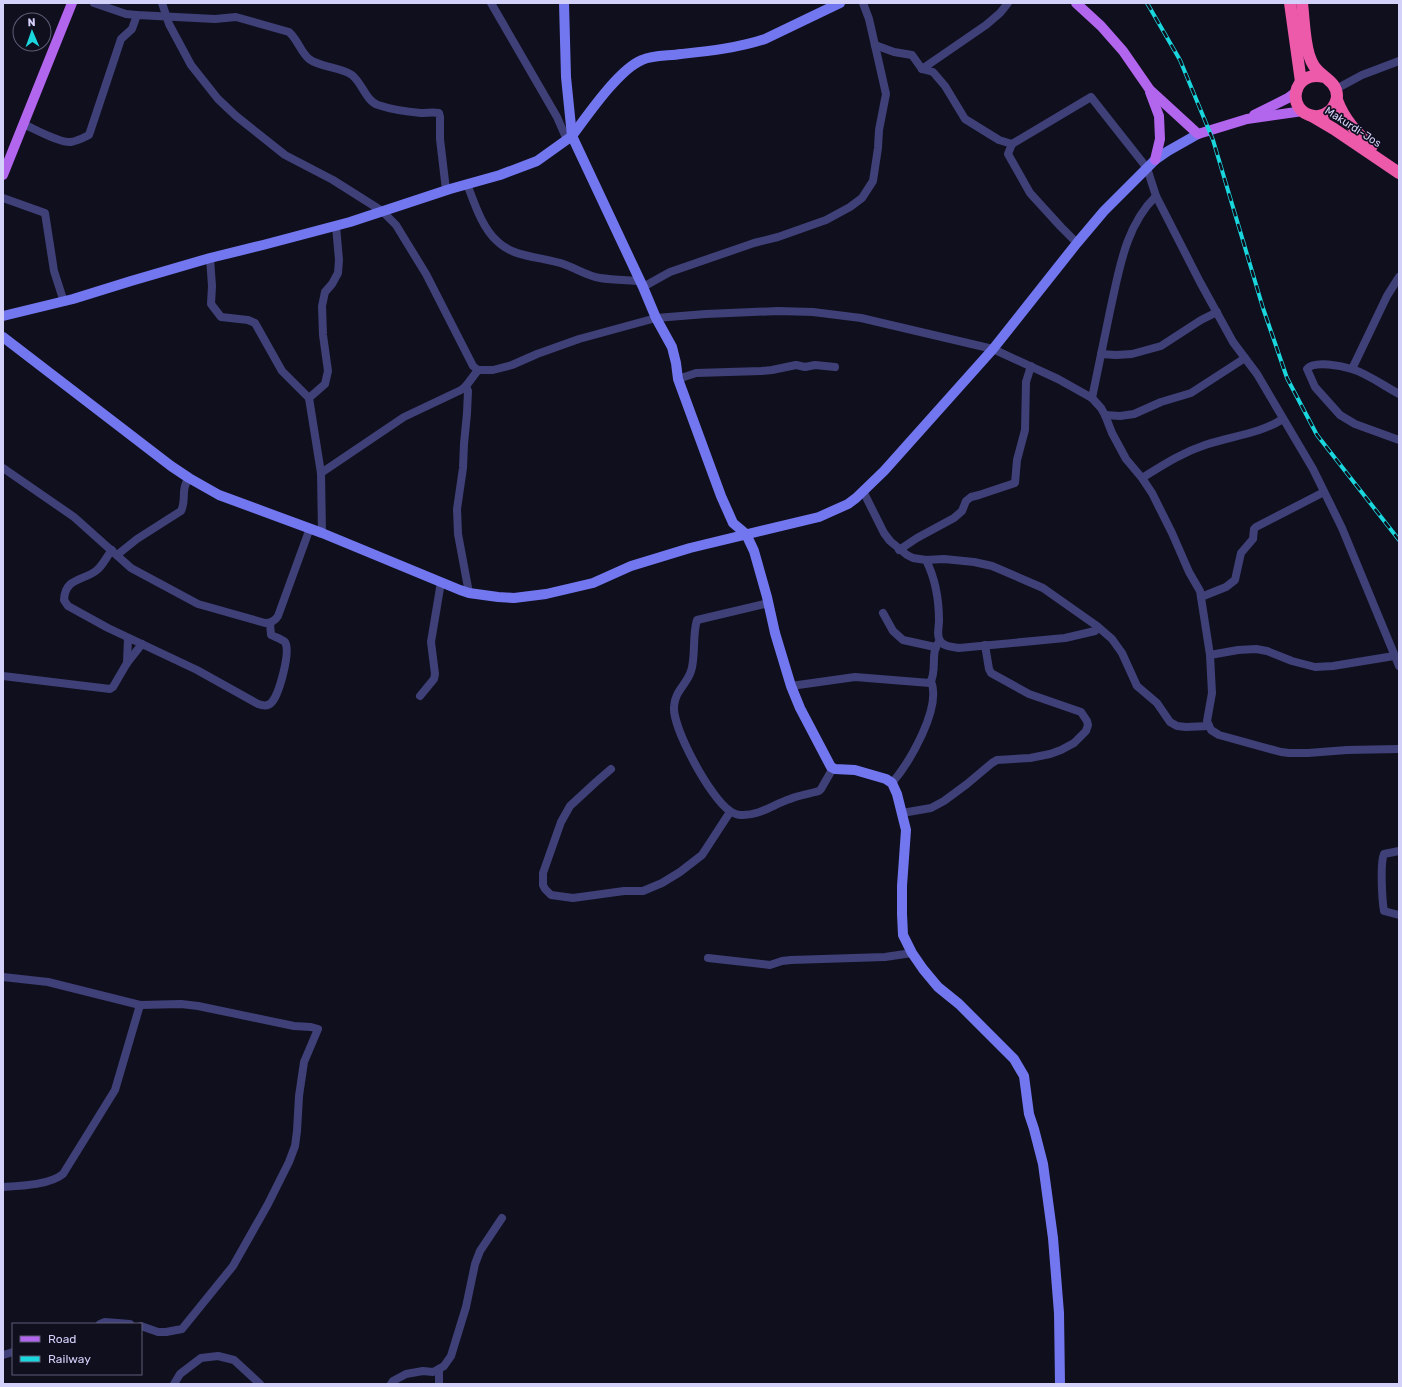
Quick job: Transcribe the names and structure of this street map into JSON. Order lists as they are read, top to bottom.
{
  "streets": {
    "highway": ["Makurdi-Jos"]
  },
  "legend": ["Road", "Railway"],
  "north": "top"
}
